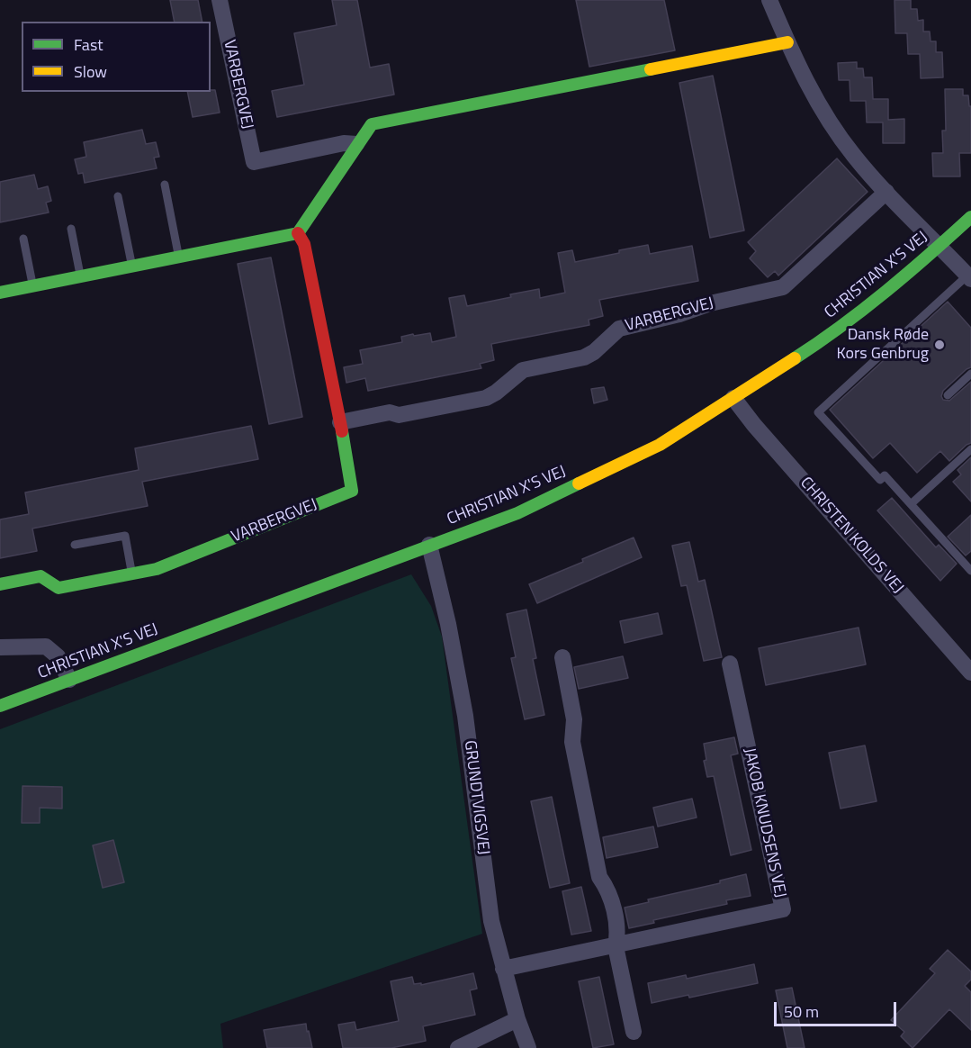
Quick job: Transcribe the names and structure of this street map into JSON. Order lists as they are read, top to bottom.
{
  "streets": {
    "street": [
      "VARBERGVEJ",
      "CHRISTIAN X'S VEJ",
      "CHRISTEN KOLDS VEJ",
      "GRUNDTVIGSVEJ",
      "JAKOB KNUDSENS VEJ"
    ]
  },
  "crossings": [
    ["CHRISTIAN X'S VEJ", "CHRISTEN KOLDS VEJ"],
    ["CHRISTIAN X'S VEJ", "GRUNDTVIGSVEJ"],
    ["GRUNDTVIGSVEJ", "JAKOB KNUDSENS VEJ"]
  ],
  "places": ["Dansk Røde Kors Genbrug"],
  "legend": ["Fast", "Slow"],
  "scale_bar": "50 m"
}
